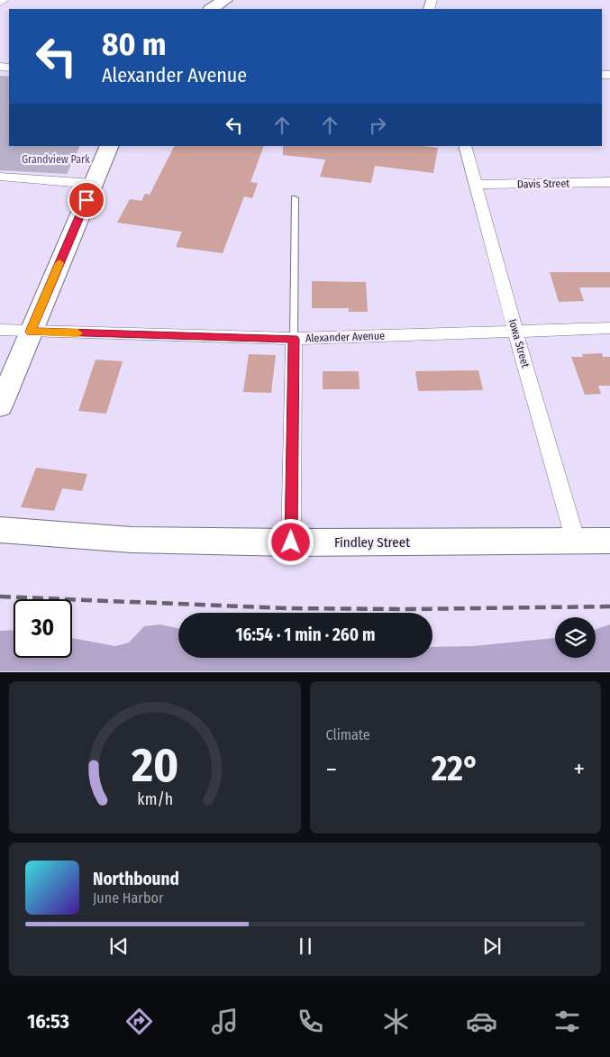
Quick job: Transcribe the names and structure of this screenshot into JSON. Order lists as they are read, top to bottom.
{
  "streets": {
    "street": [
      "Davis Street",
      "Alexander Avenue",
      "Iowa Street",
      "Findley Street"
    ]
  },
  "crossings": [
    ["Davis Street", "Iowa Street"],
    ["Alexander Avenue", "Iowa Street"],
    ["Iowa Street", "Findley Street"]
  ],
  "parks": ["Grandview Park"],
  "page": {
    "turn": ["80 m", "Alexander Avenue"],
    "limit": "30",
    "trip": "16:54 · 1 min · 260 m",
    "tile": "Climate",
    "heat": ["−", "22°", "+"],
    "song": ["Northbound", "June Harbor"],
    "tabs": "16:53",
    "gauge": ["20", "km/h"]
  }
}
